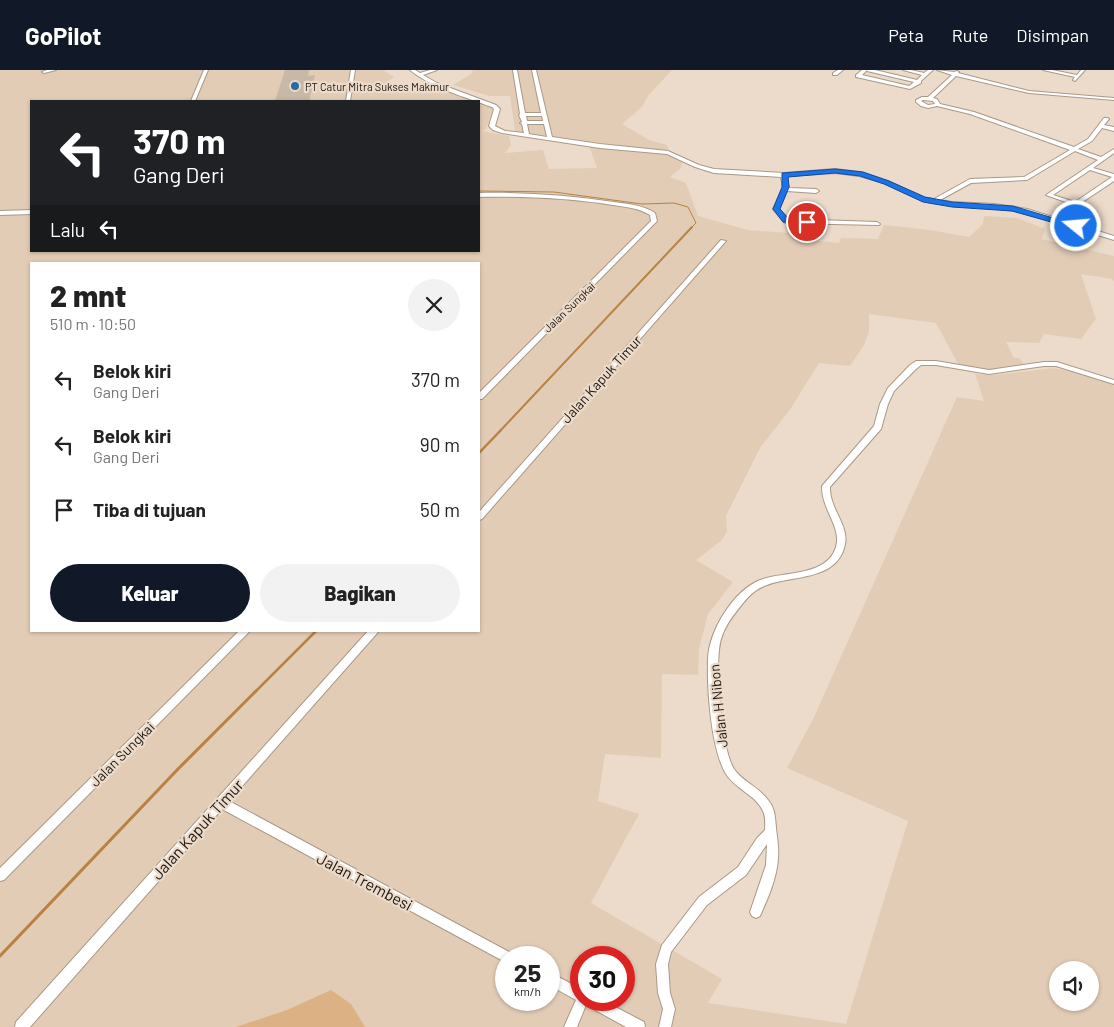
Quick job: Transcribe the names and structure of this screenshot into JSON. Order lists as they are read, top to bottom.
{
  "streets": {
    "street": [
      "Jalan Sungkai",
      "Jalan Kapuk Timur",
      "Jalan H Nibon",
      "Jalan Trembesi"
    ]
  },
  "crossings": [
    ["Jalan Kapuk Timur", "Jalan Trembesi"]
  ],
  "places": ["PT Catur Mitra Sukses Makmur"],
  "page": {
    "header": "GoPilot",
    "nav": ["Peta", "Rute", "Disimpan"],
    "turn": ["370 m", "Gang Deri"],
    "then": "Lalu",
    "heading": ["2 mnt", "510 m · 10:50"],
    "list": [
      {
        "name": "Belok kiri",
        "note": "Gang Deri",
        "value": "370 m"
      },
      {
        "name": "Belok kiri",
        "note": "Gang Deri",
        "value": "90 m"
      },
      {
        "name": "Tiba di tujuan",
        "value": "50 m"
      }
    ],
    "buttons": ["Keluar", "Bagikan"],
    "speed": "25 km/h",
    "limit": "30"
  }
}
